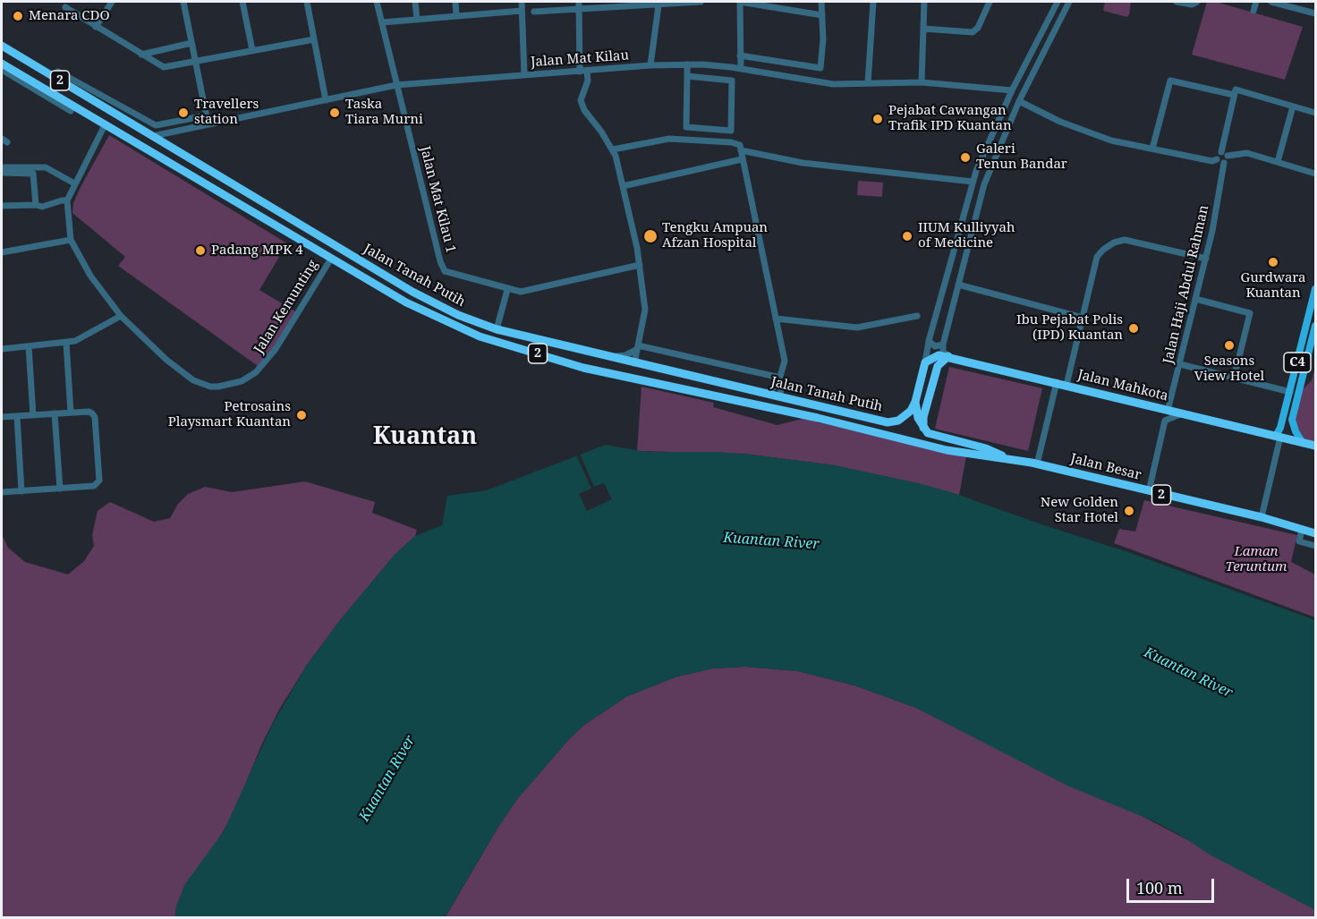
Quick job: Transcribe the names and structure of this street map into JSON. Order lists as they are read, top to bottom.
{
  "streets": {
    "highway": [
      "2",
      "Jalan Tanah Putih",
      "Jalan Mahkota",
      "Jalan Besar"
    ],
    "main road": ["C4"],
    "street": [
      "Jalan Mat Kilau",
      "Jalan Mat Kilau 1",
      "Jalan Haji Abdul Rahman",
      "Jalan Kemunting"
    ]
  },
  "crossings": [
    ["Jalan Mat Kilau", "Jalan Mat Kilau 1"],
    ["Jalan Mat Kilau", "Jalan Tanah Putih"],
    ["Jalan Tanah Putih", "Jalan Kemunting"],
    ["Jalan Tanah Putih", "Jalan Besar"],
    ["Jalan Haji Abdul Rahman", "Jalan Mahkota"],
    ["C4", "Jalan Mahkota"]
  ],
  "districts": ["Kuantan"],
  "water": ["Kuantan River"],
  "parks": ["Laman Teruntum"],
  "places": [
    "Menara CDO",
    "Travellers station",
    "Taska Tiara Murni",
    "Pejabat Cawangan Trafik IPD Kuantan",
    "Galeri Tenun Bandar",
    "Tengku Ampuan Afzan Hospital",
    "IIUM Kulliyyah of Medicine",
    "Padang MPK 4",
    "Gurdwara Kuantan",
    "Ibu Pejabat Polis (IPD) Kuantan",
    "Seasons View Hotel",
    "Petrosains Playsmart Kuantan",
    "New Golden Star Hotel"
  ],
  "scale_bar": "100 m"
}
